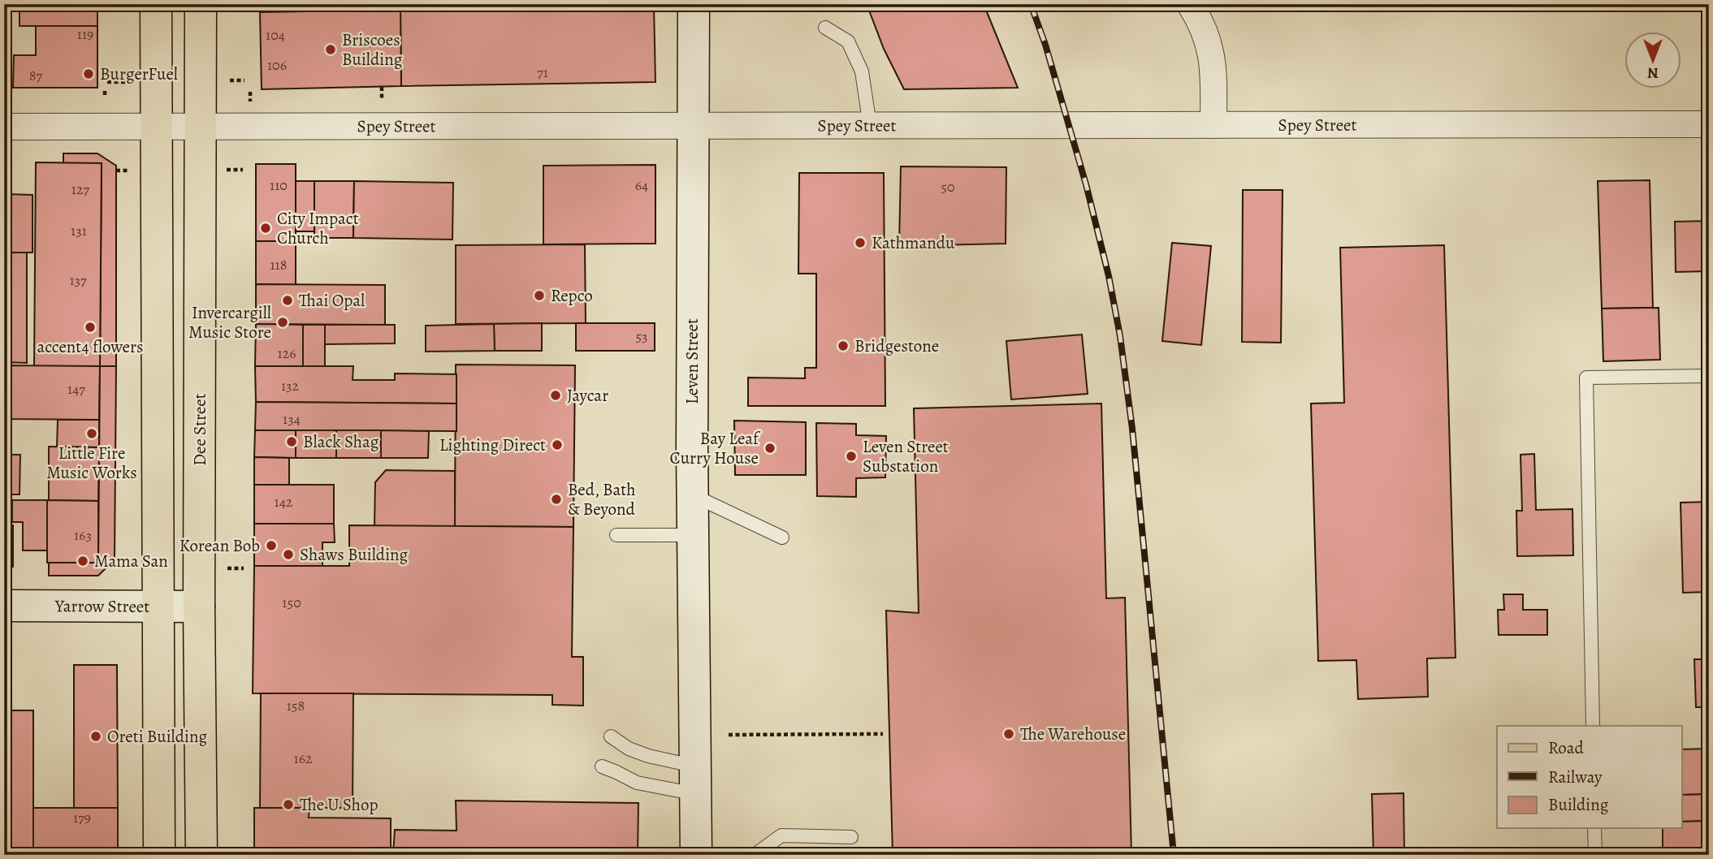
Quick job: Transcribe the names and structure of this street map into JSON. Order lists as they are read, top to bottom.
{
  "streets": {
    "main road": ["Dee Street"],
    "street": ["Spey Street", "Leven Street", "Yarrow Street"]
  },
  "crossings": [
    ["Spey Street", "Leven Street"],
    ["Spey Street", "Dee Street"],
    ["Dee Street", "Yarrow Street"]
  ],
  "places": [
    "Briscoes Building",
    "BurgerFuel",
    "City Impact Church",
    "Kathmandu",
    "Repco",
    "Thai Opal",
    "Invercargill Music Store",
    "accent4 flowers",
    "Bridgestone",
    "Jaycar",
    "Little Fire Music Works",
    "Black Shag",
    "Lighting Direct",
    "Bay Leaf Curry House",
    "Leven Street Substation",
    "Bed, Bath & Beyond",
    "Korean Bob",
    "Shaws Building",
    "Mama San",
    "The Warehouse",
    "Oreti Building",
    "The U Shop"
  ],
  "house_numbers": [
    "119",
    "104",
    "106",
    "71",
    "87",
    "110",
    "64",
    "50",
    "127",
    "131",
    "118",
    "137",
    "53",
    "126",
    "132",
    "147",
    "134",
    "142",
    "163",
    "150",
    "158",
    "162",
    "179"
  ],
  "legend": ["Road", "Railway", "Building"],
  "north": "bottom"
}
